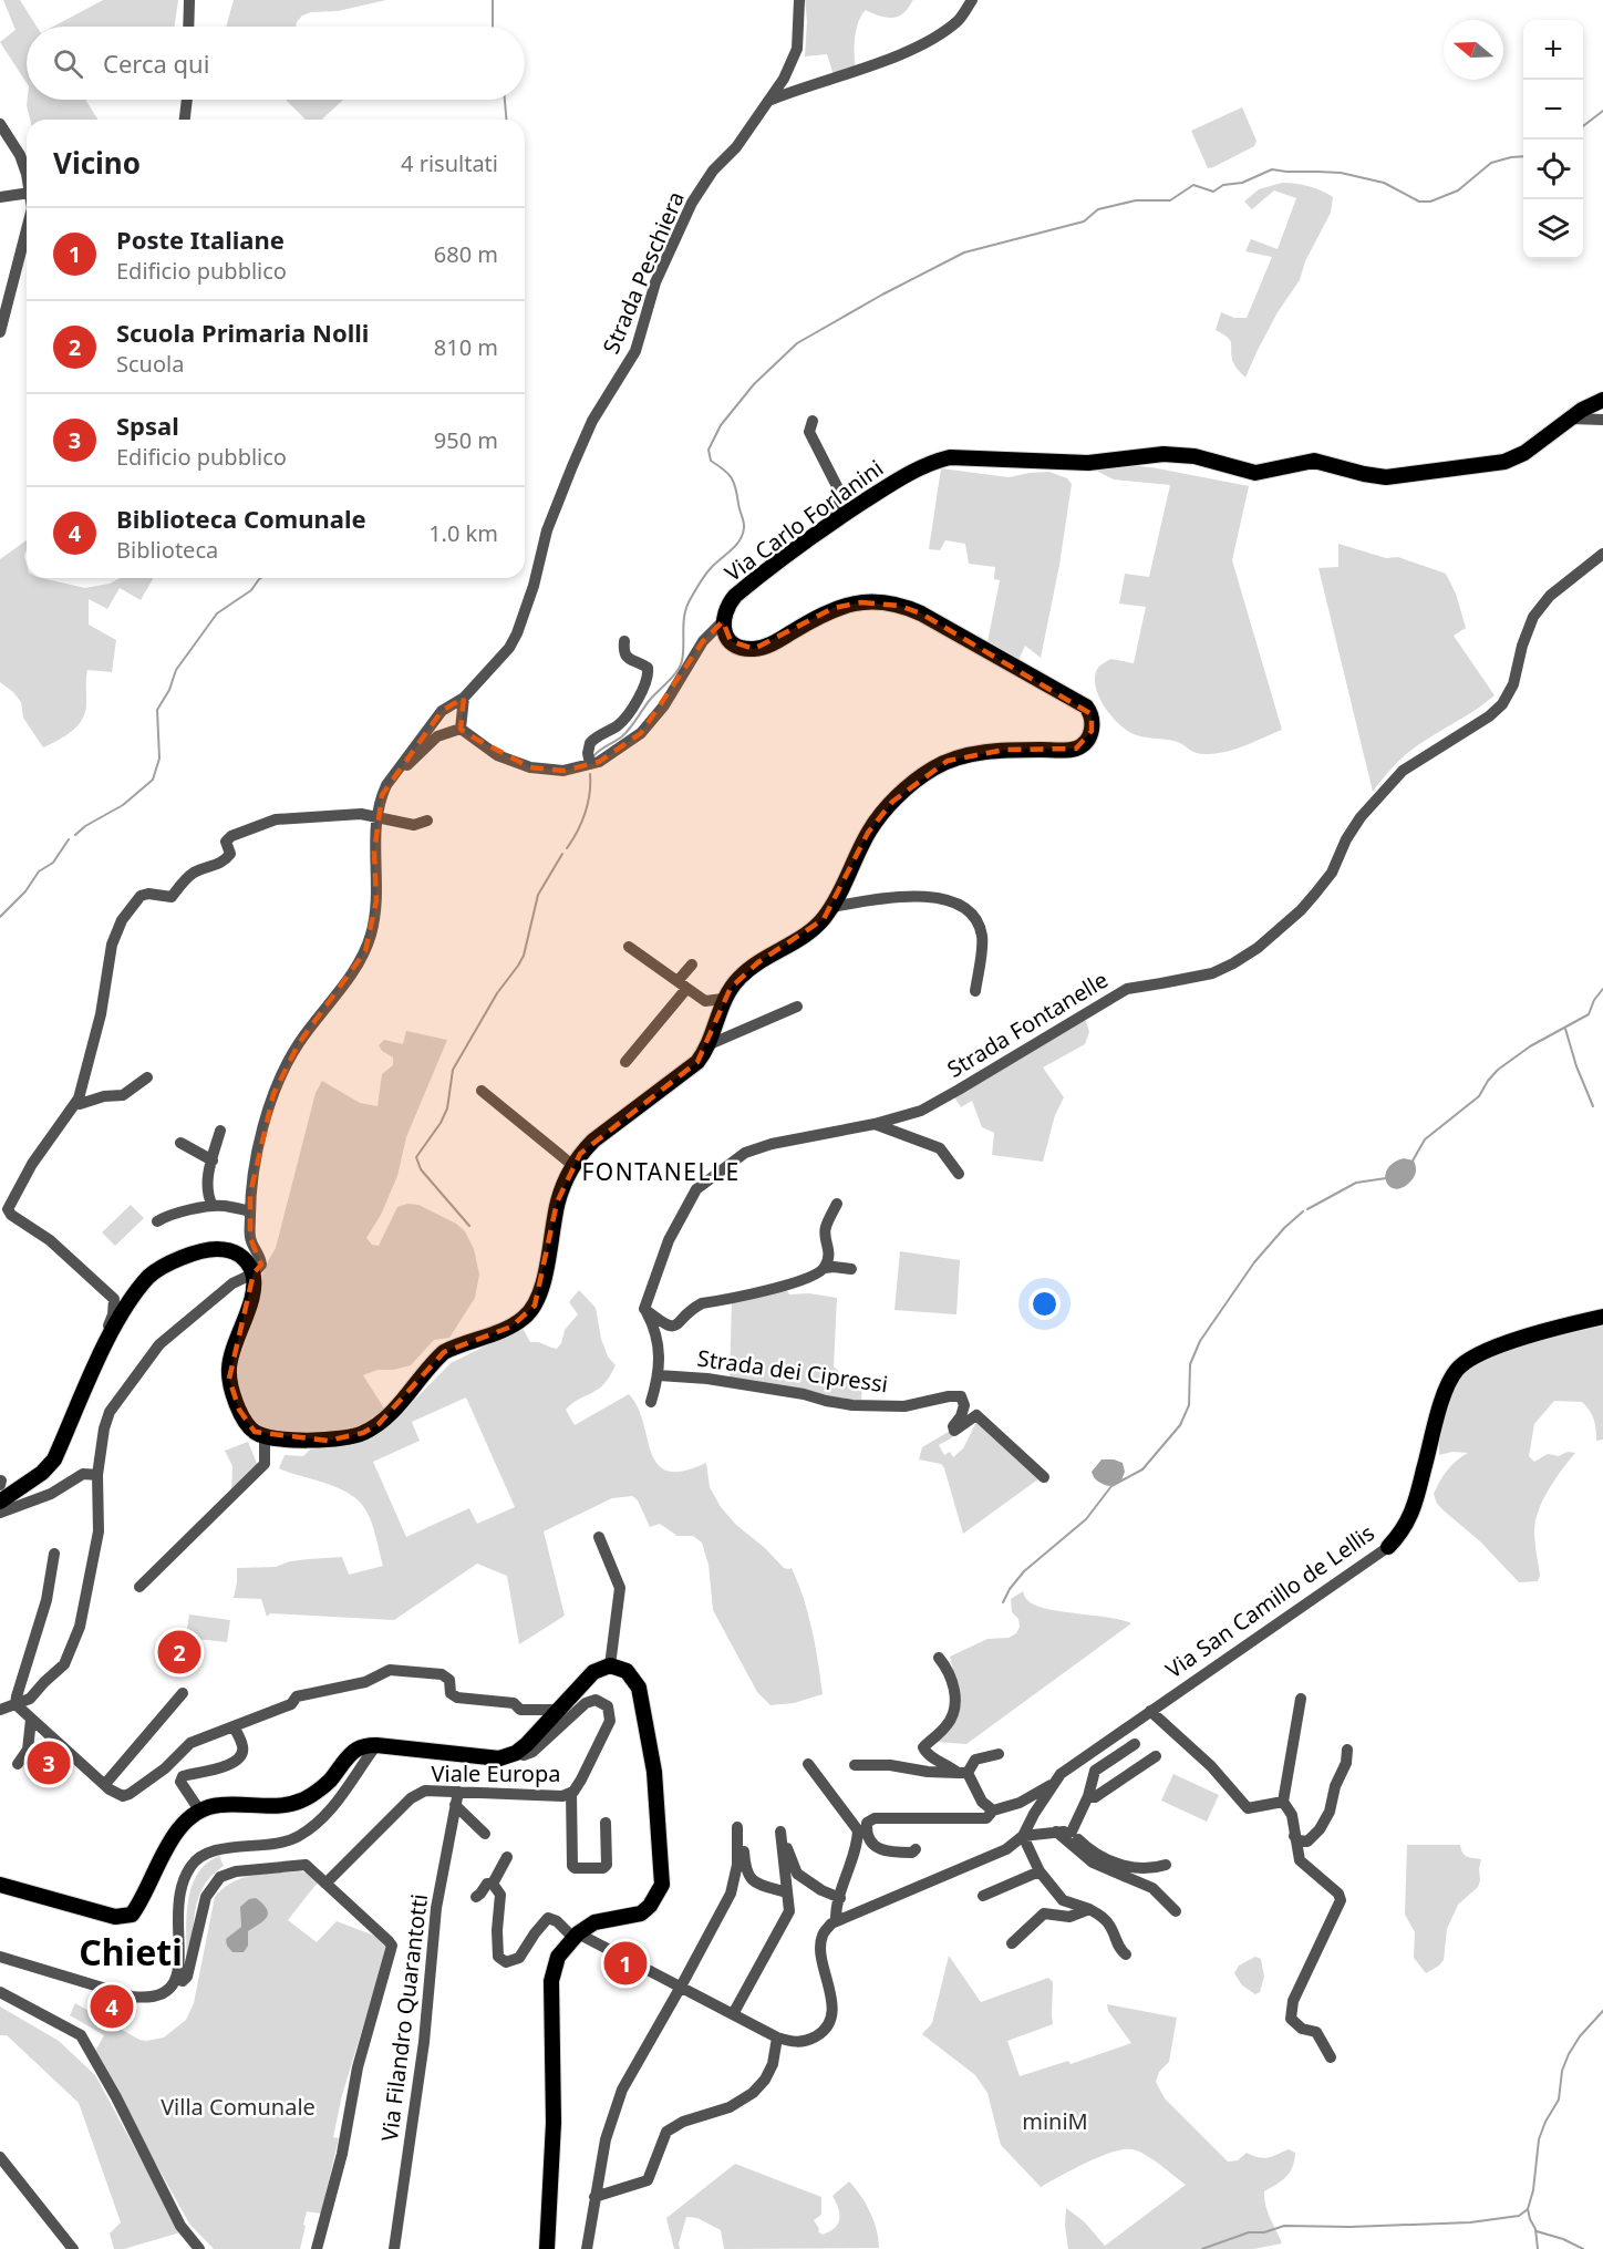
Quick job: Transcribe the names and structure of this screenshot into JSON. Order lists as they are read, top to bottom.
{
  "streets": {
    "main road": ["Via Carlo Forlanini", "Via San Camillo de Lellis"],
    "street": [
      "Strada Peschiera",
      "Strada Fontanelle",
      "Strada dei Cipressi",
      "Viale Europa",
      "Via Filandro Quarantotti"
    ]
  },
  "crossings": [
    ["Viale Europa", "Via Filandro Quarantotti"]
  ],
  "districts": ["FONTANELLE", "Chieti"],
  "parks": ["Villa Comunale", "miniM"],
  "north": "left",
  "page": {
    "map_buttons": ["+", "−"],
    "search": "Cerca qui",
    "heading": ["Vicino", "4 risultati"],
    "list": [
      {
        "mark": "1",
        "name": "Poste Italiane",
        "note": "Edificio pubblico",
        "value": "680 m"
      },
      {
        "mark": "2",
        "name": "Scuola Primaria Nolli",
        "note": "Scuola",
        "value": "810 m"
      },
      {
        "mark": "3",
        "name": "Spsal",
        "note": "Edificio pubblico",
        "value": "950 m"
      },
      {
        "mark": "4",
        "name": "Biblioteca Comunale",
        "note": "Biblioteca",
        "value": "1.0 km"
      }
    ],
    "pins": [
      "2",
      "3",
      "1",
      "4"
    ]
  }
}
